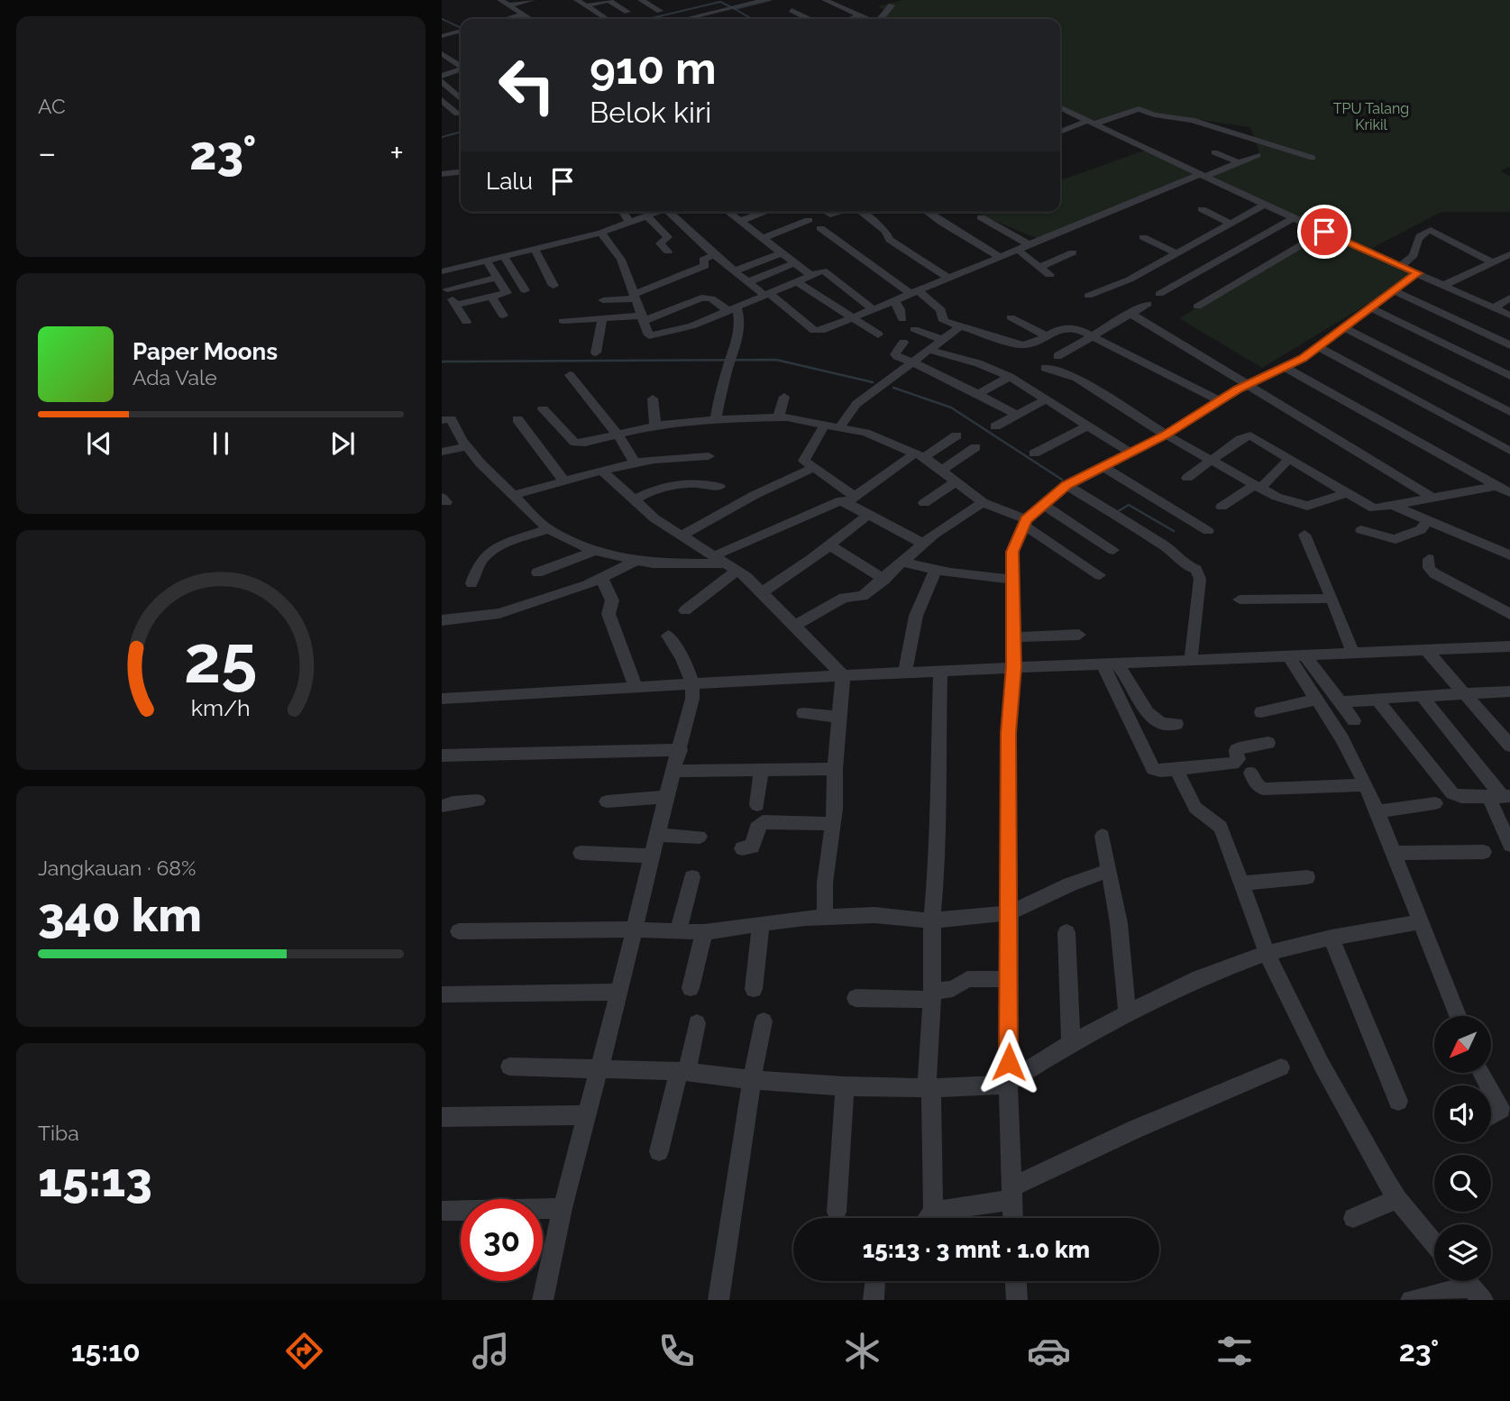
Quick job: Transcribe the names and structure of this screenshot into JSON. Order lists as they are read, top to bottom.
{
  "parks": ["TPU Talang Krikil"],
  "north": "bottom left",
  "page": {
    "tile": [
      "AC",
      ["Jangkauan · 68%", "340 km"],
      ["Tiba", "15:13"]
    ],
    "turn": ["910 m", "Belok kiri"],
    "heat": ["−", "23°", "+"],
    "then": "Lalu",
    "song": ["Paper Moons", "Ada Vale"],
    "limit": "30",
    "trip": "15:13 · 3 mnt · 1.0 km",
    "tabs": ["15:10", "23°"],
    "gauge": ["25", "km/h"]
  }
}
